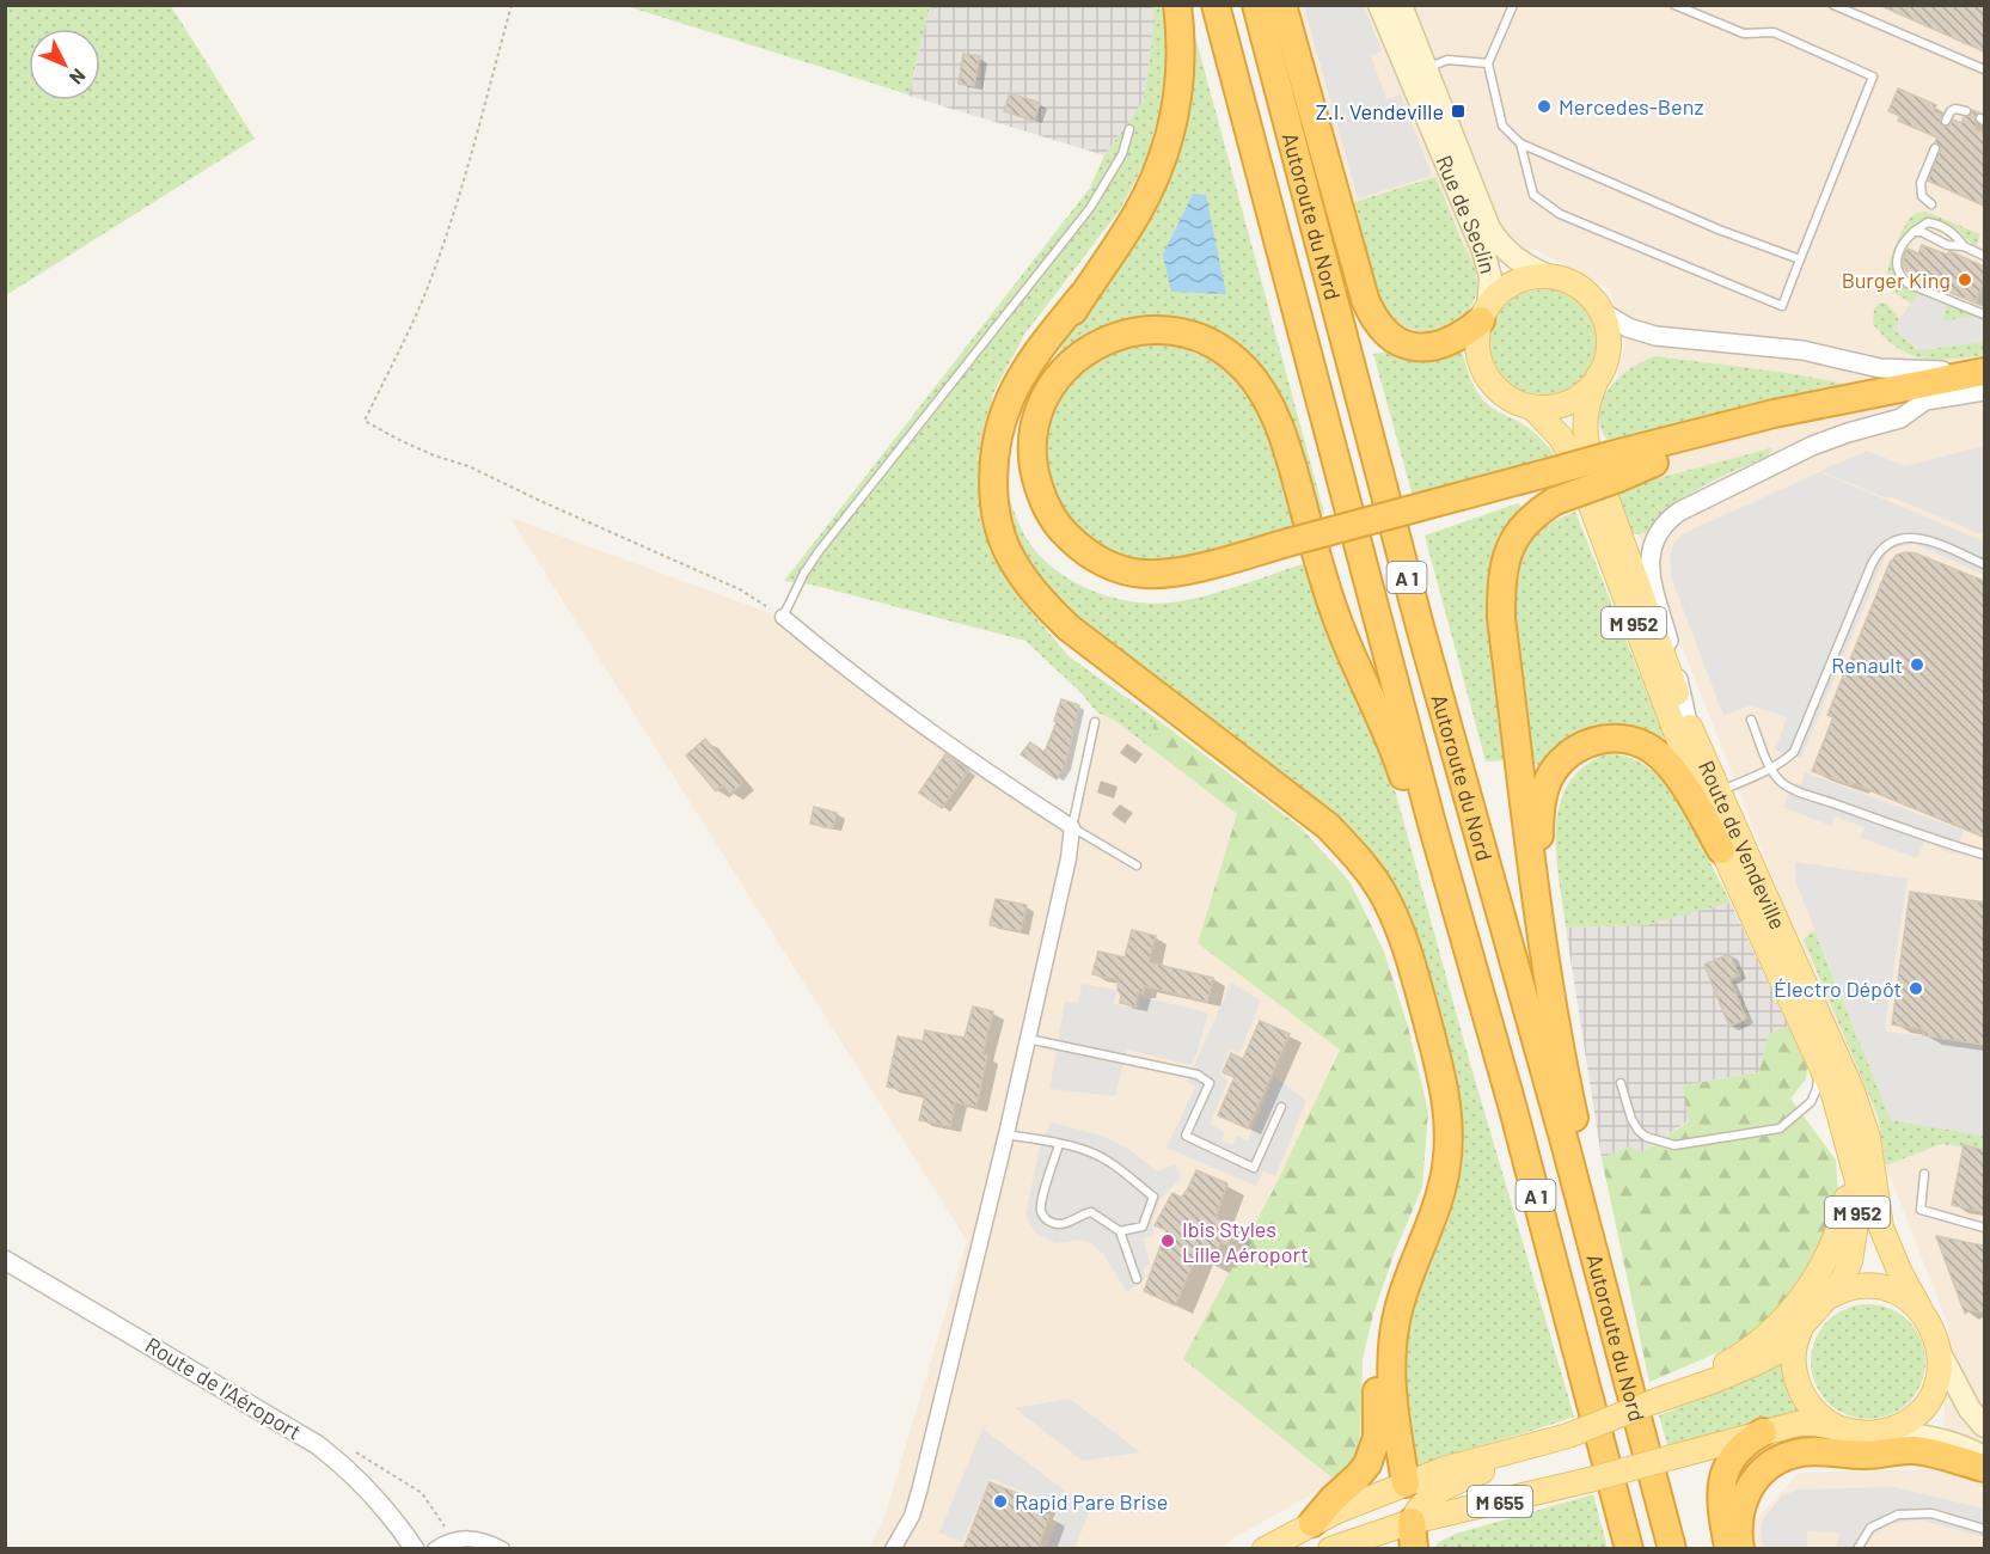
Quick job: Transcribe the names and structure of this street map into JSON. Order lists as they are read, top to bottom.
{
  "streets": {
    "highway": ["Autoroute du Nord", "A 1"],
    "main road": [
      "Rue de Seclin",
      "M 952",
      "Route de Vendeville",
      "M 655"
    ],
    "street": ["Route de l'Aéroport"]
  },
  "crossings": [
    ["Rue de Seclin", "Route de Vendeville"],
    ["M 952", "Route de Vendeville"],
    ["M 952", "M 655"],
    ["Route de Vendeville", "M 655"]
  ],
  "places": {
    "other": [
      "Mercedes-Benz",
      "Burger King",
      "Renault",
      "Électro Dépôt",
      "Ibis Styles Lille Aéroport",
      "Rapid Pare Brise"
    ],
    "transit": ["Z.I. Vendeville"]
  },
  "north": "bottom right"
}
